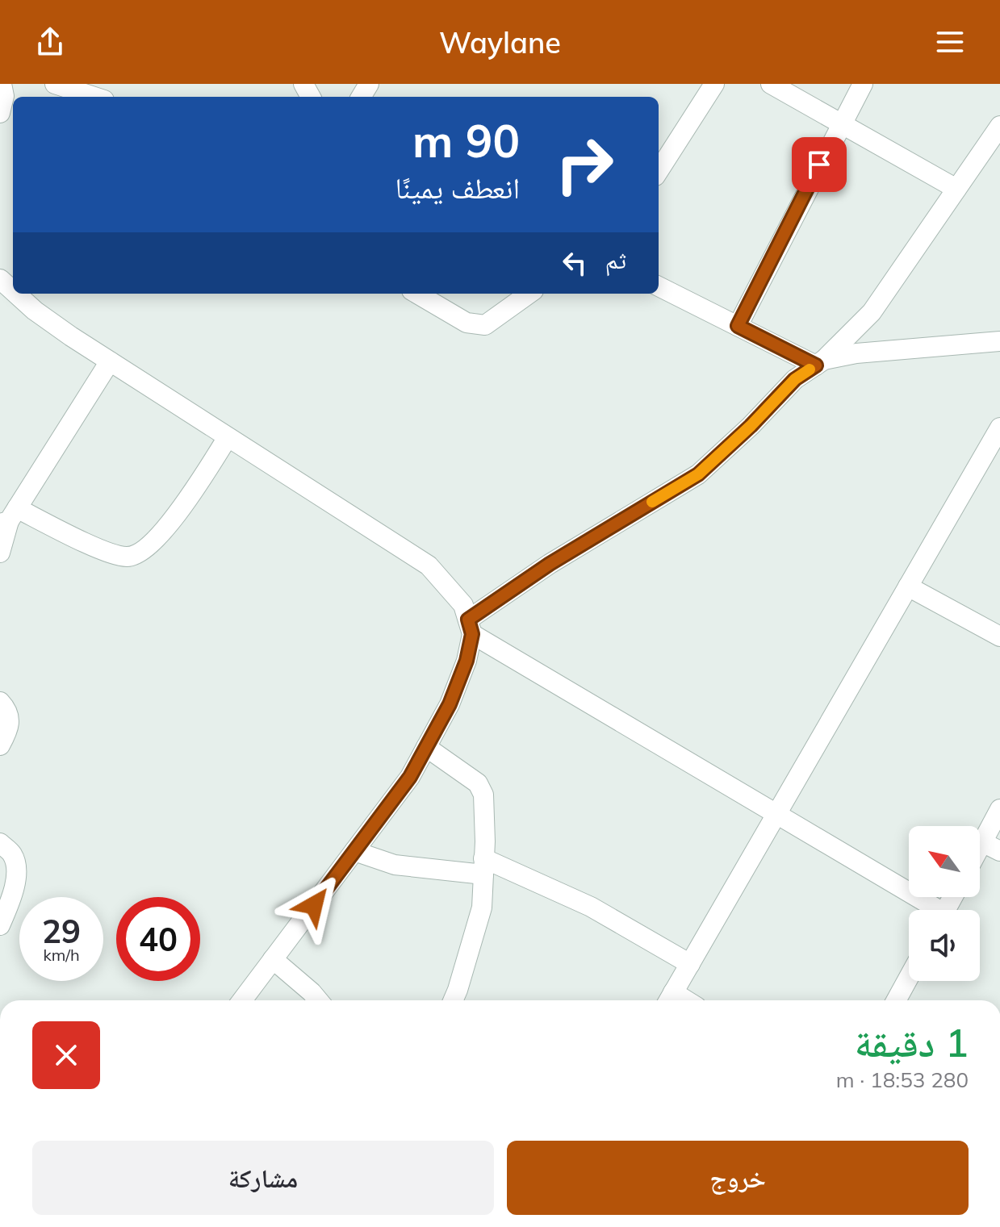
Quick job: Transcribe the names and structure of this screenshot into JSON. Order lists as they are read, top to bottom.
{
  "north": "top left",
  "page": {
    "header": "Waylane",
    "turn": ["90 m", "انعطف يمينًا"],
    "then": "ثم",
    "speed": "29 km/h",
    "limit": "40",
    "heading": ["1 دقيقة", "280 m · 18:53"],
    "buttons": ["خروج", "مشاركة"]
  }
}
